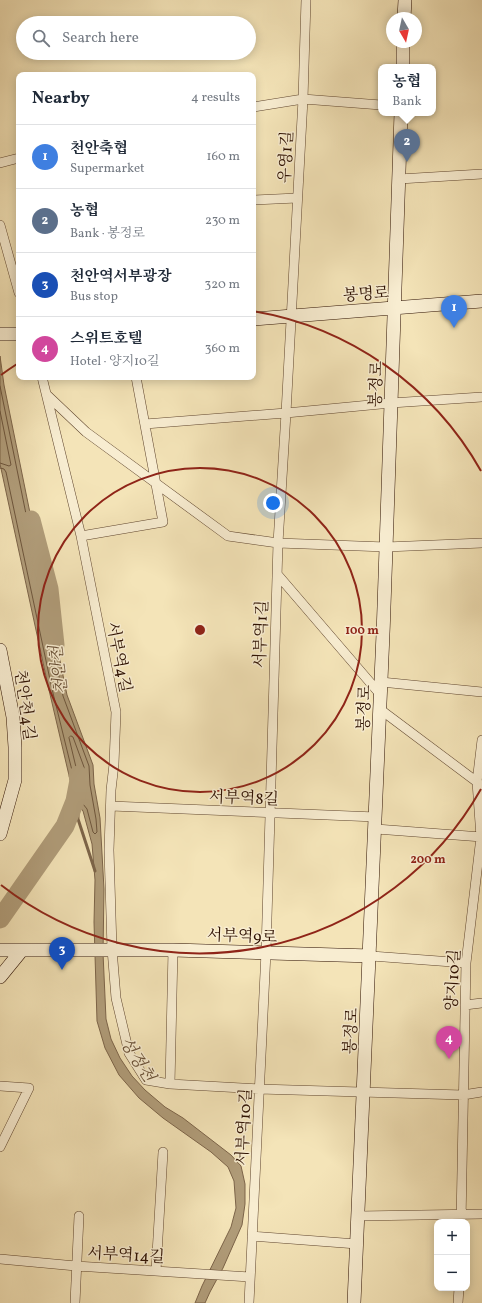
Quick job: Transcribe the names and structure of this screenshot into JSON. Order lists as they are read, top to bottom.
{
  "streets": {
    "street": [
      "우영1길",
      "봉명로",
      "봉정로",
      "서부역1길",
      "서부역4길",
      "천안천4길",
      "서부역8길",
      "서부역9로",
      "양지10길",
      "서부역10길",
      "서부역14길"
    ]
  },
  "crossings": [
    ["우영1길", "봉명로"],
    ["우영1길", "서부역1길"],
    ["봉명로", "봉정로"],
    ["봉명로", "서부역1길"],
    ["봉정로", "서부역4길"],
    ["봉정로", "서부역8길"],
    ["봉정로", "서부역9로"],
    ["서부역1길", "서부역8길"],
    ["서부역1길", "서부역9로"],
    ["서부역1길", "서부역10길"],
    ["서부역4길", "서부역8길"],
    ["서부역4길", "서부역9로"],
    ["서부역4길", "양지10길"],
    ["서부역4길", "서부역10길"],
    ["서부역8길", "양지10길"],
    ["서부역9로", "서부역10길"],
    ["서부역10길", "서부역14길"]
  ],
  "water": ["천안천", "성정천"],
  "north": "bottom",
  "page": {
    "search": "Search here",
    "popup": ["농협", "Bank"],
    "heading": ["Nearby", "4 results"],
    "list": [
      {
        "mark": "1",
        "name": "천안축협",
        "note": "Supermarket",
        "value": "160 m"
      },
      {
        "mark": "2",
        "name": "농협",
        "note": "Bank · 봉정로",
        "value": "230 m"
      },
      {
        "mark": "3",
        "name": "천안역서부광장",
        "note": "Bus stop",
        "value": "320 m"
      },
      {
        "mark": "4",
        "name": "스위트호텔",
        "note": "Hotel · 양지10길",
        "value": "360 m"
      }
    ],
    "pins": [
      "2",
      "1",
      "3",
      "4"
    ],
    "map_buttons": ["+", "−"]
  },
  "rings": ["100 m", "200 m"]
}
